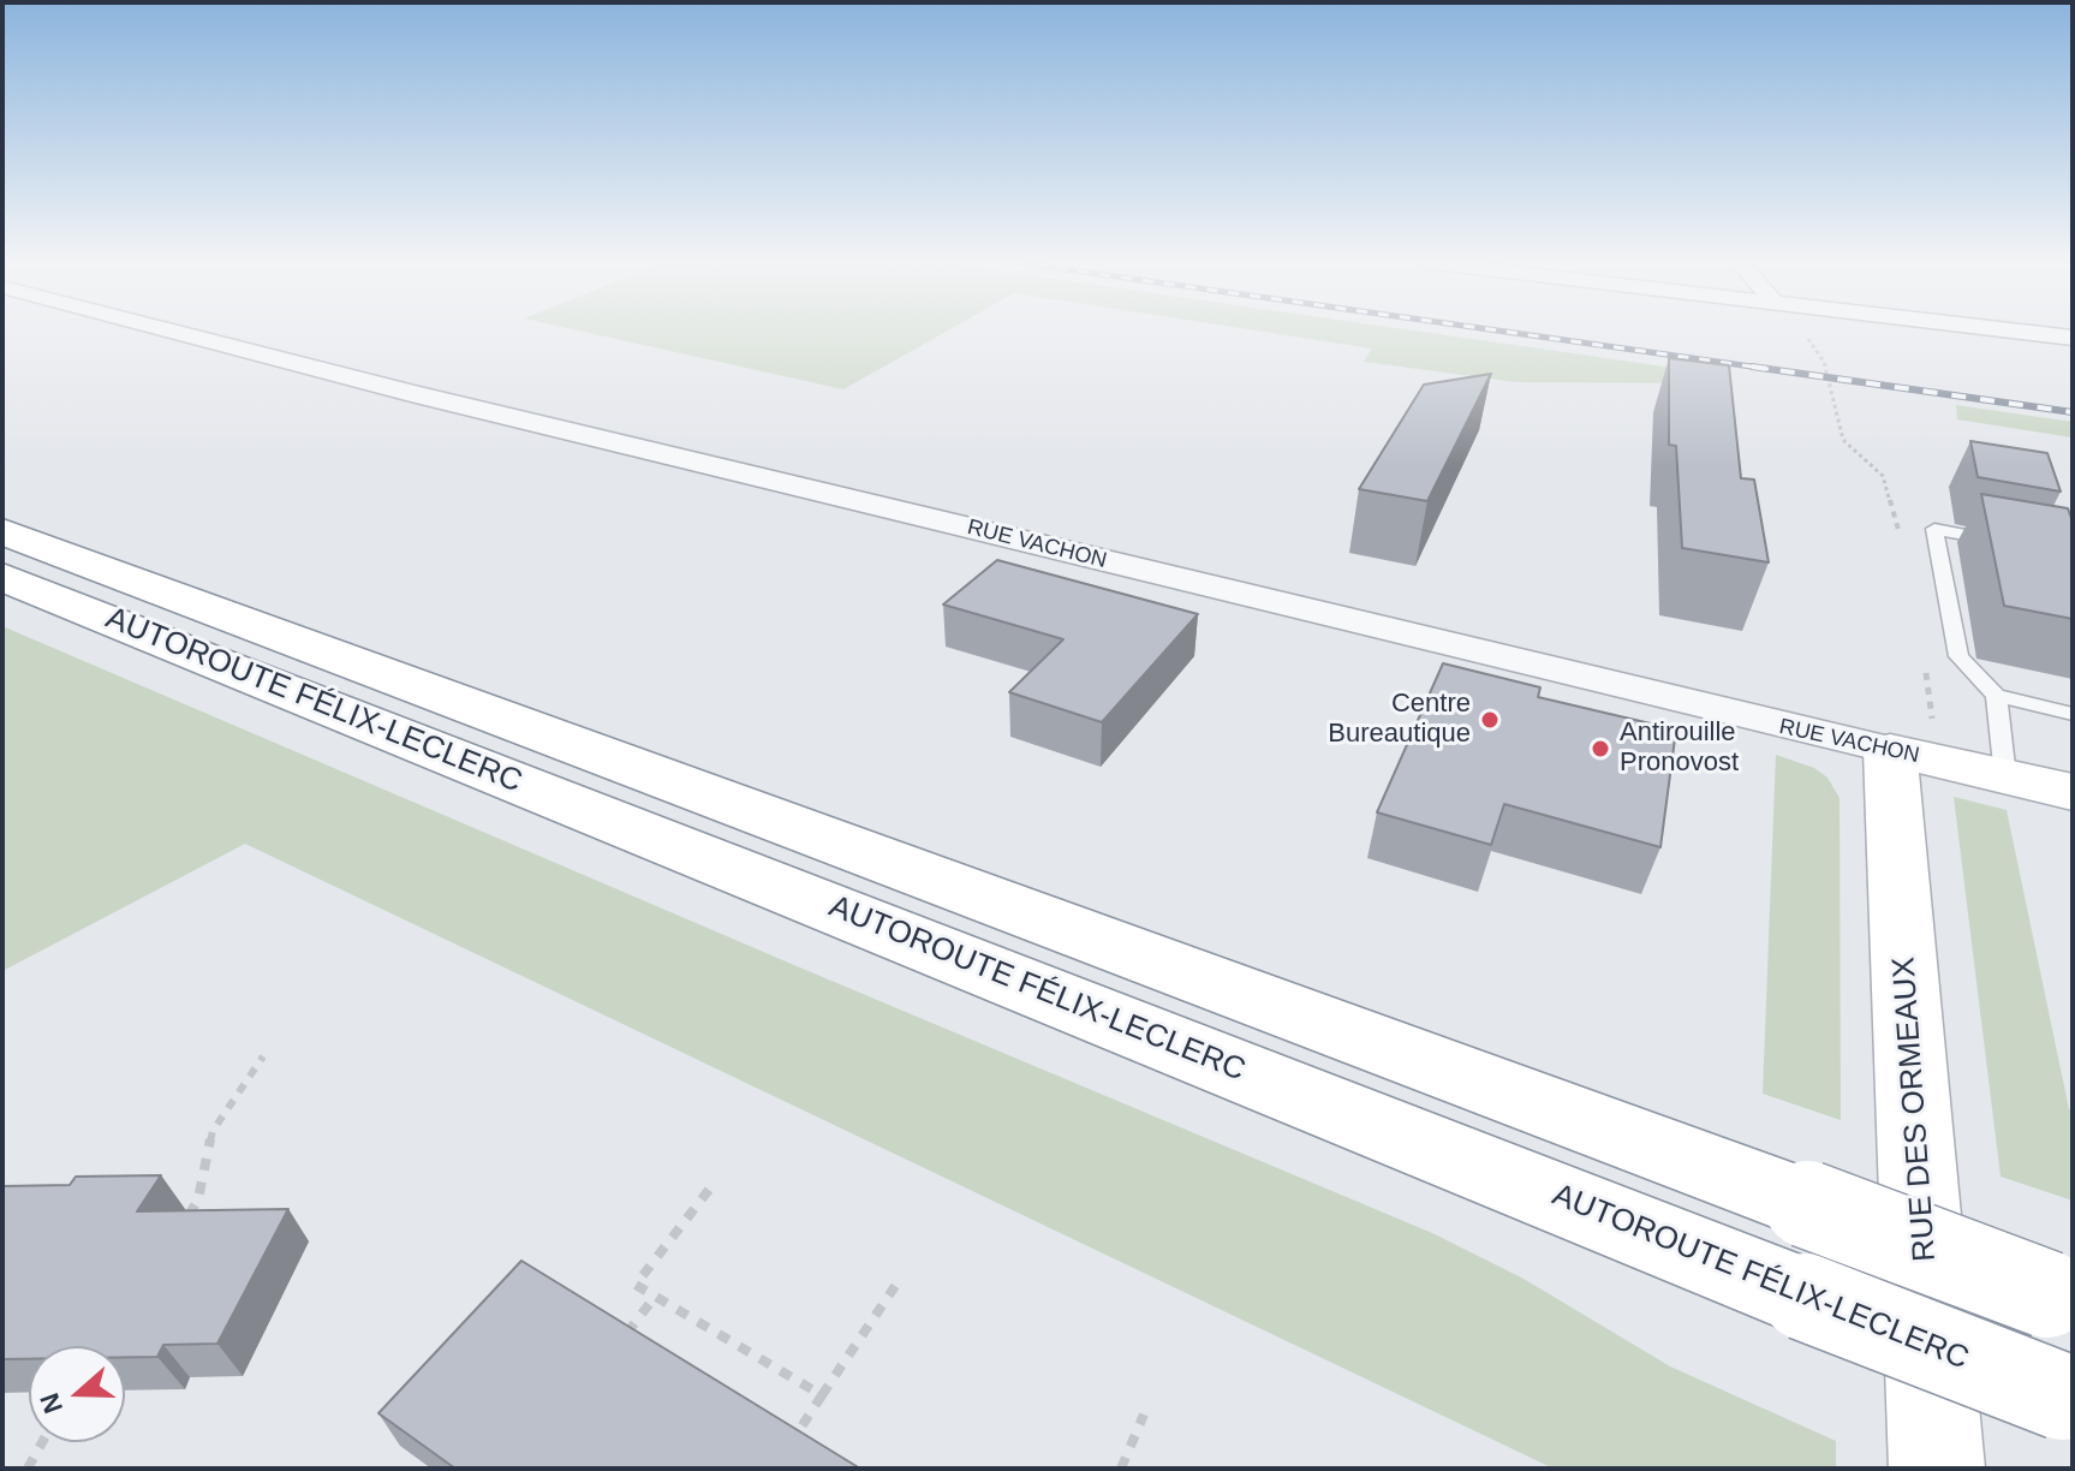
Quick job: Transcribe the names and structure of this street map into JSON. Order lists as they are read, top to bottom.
{
  "streets": {
    "main road": ["RUE VACHON", "AUTOROUTE FÉLIX-LECLERC", "RUE DES ORMEAUX"]
  },
  "crossings": [
    ["RUE VACHON", "RUE DES ORMEAUX"]
  ],
  "places": ["Centre Bureautique", "Antirouille Pronovost"],
  "north": "left"
}
